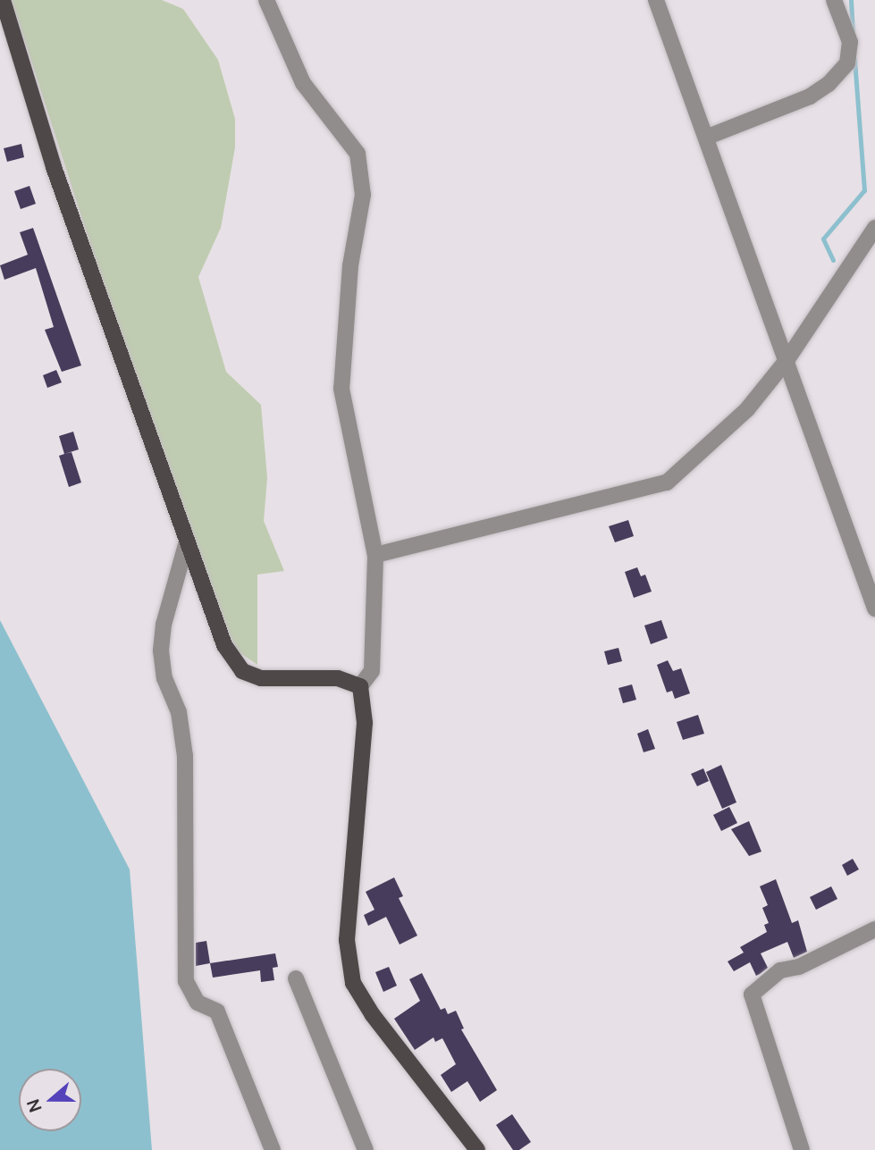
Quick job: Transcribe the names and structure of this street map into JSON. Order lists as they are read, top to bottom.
{
  "north": "left"
}
